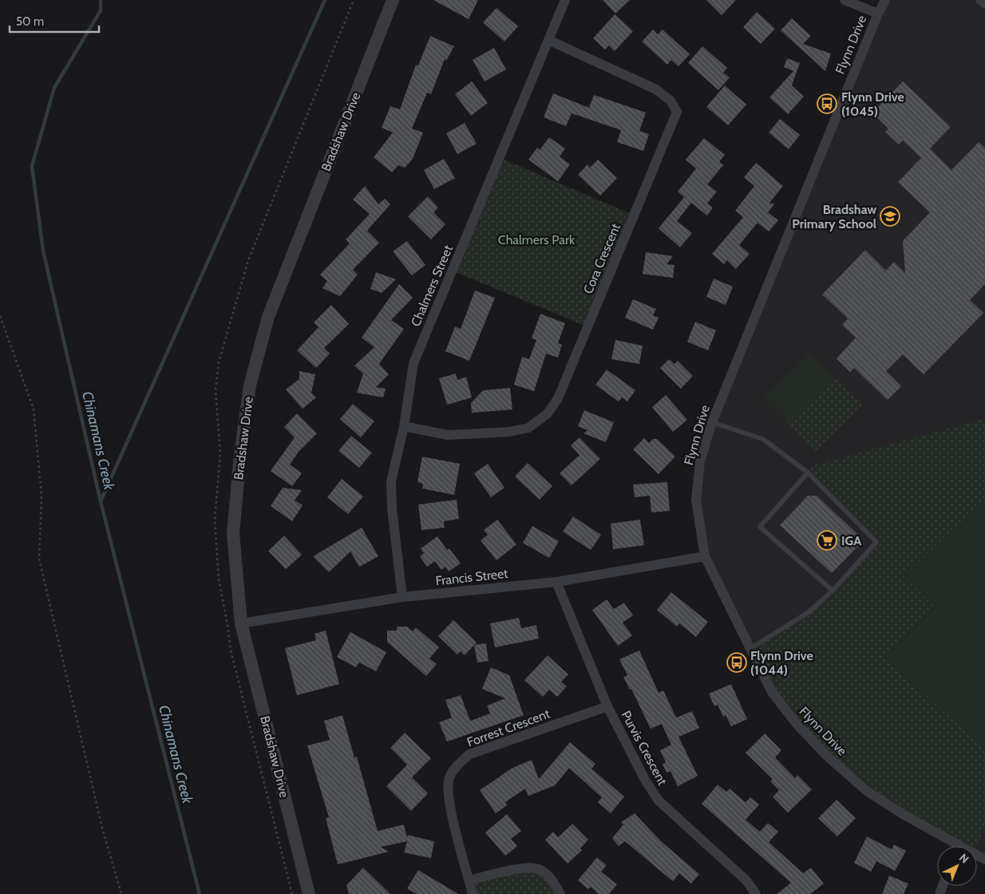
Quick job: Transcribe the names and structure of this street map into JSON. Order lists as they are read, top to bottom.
{
  "streets": {
    "street": [
      "Flynn Drive",
      "Bradshaw Drive",
      "Cora Crescent",
      "Chalmers Street",
      "Francis Street",
      "Forrest Crescent",
      "Purvis Crescent"
    ]
  },
  "crossings": [
    ["Flynn Drive", "Francis Street"],
    ["Bradshaw Drive", "Francis Street"],
    ["Cora Crescent", "Chalmers Street"],
    ["Chalmers Street", "Francis Street"],
    ["Francis Street", "Purvis Crescent"],
    ["Forrest Crescent", "Purvis Crescent"]
  ],
  "water": ["Chinamans Creek"],
  "parks": ["Chalmers Park"],
  "places": {
    "bus stop": ["Flynn Drive (1045)", "Flynn Drive (1044)"],
    "school or university": ["Bradshaw Primary School"],
    "supermarket": ["IGA"]
  },
  "scale_bar": "50 m",
  "north": "top right"
}
